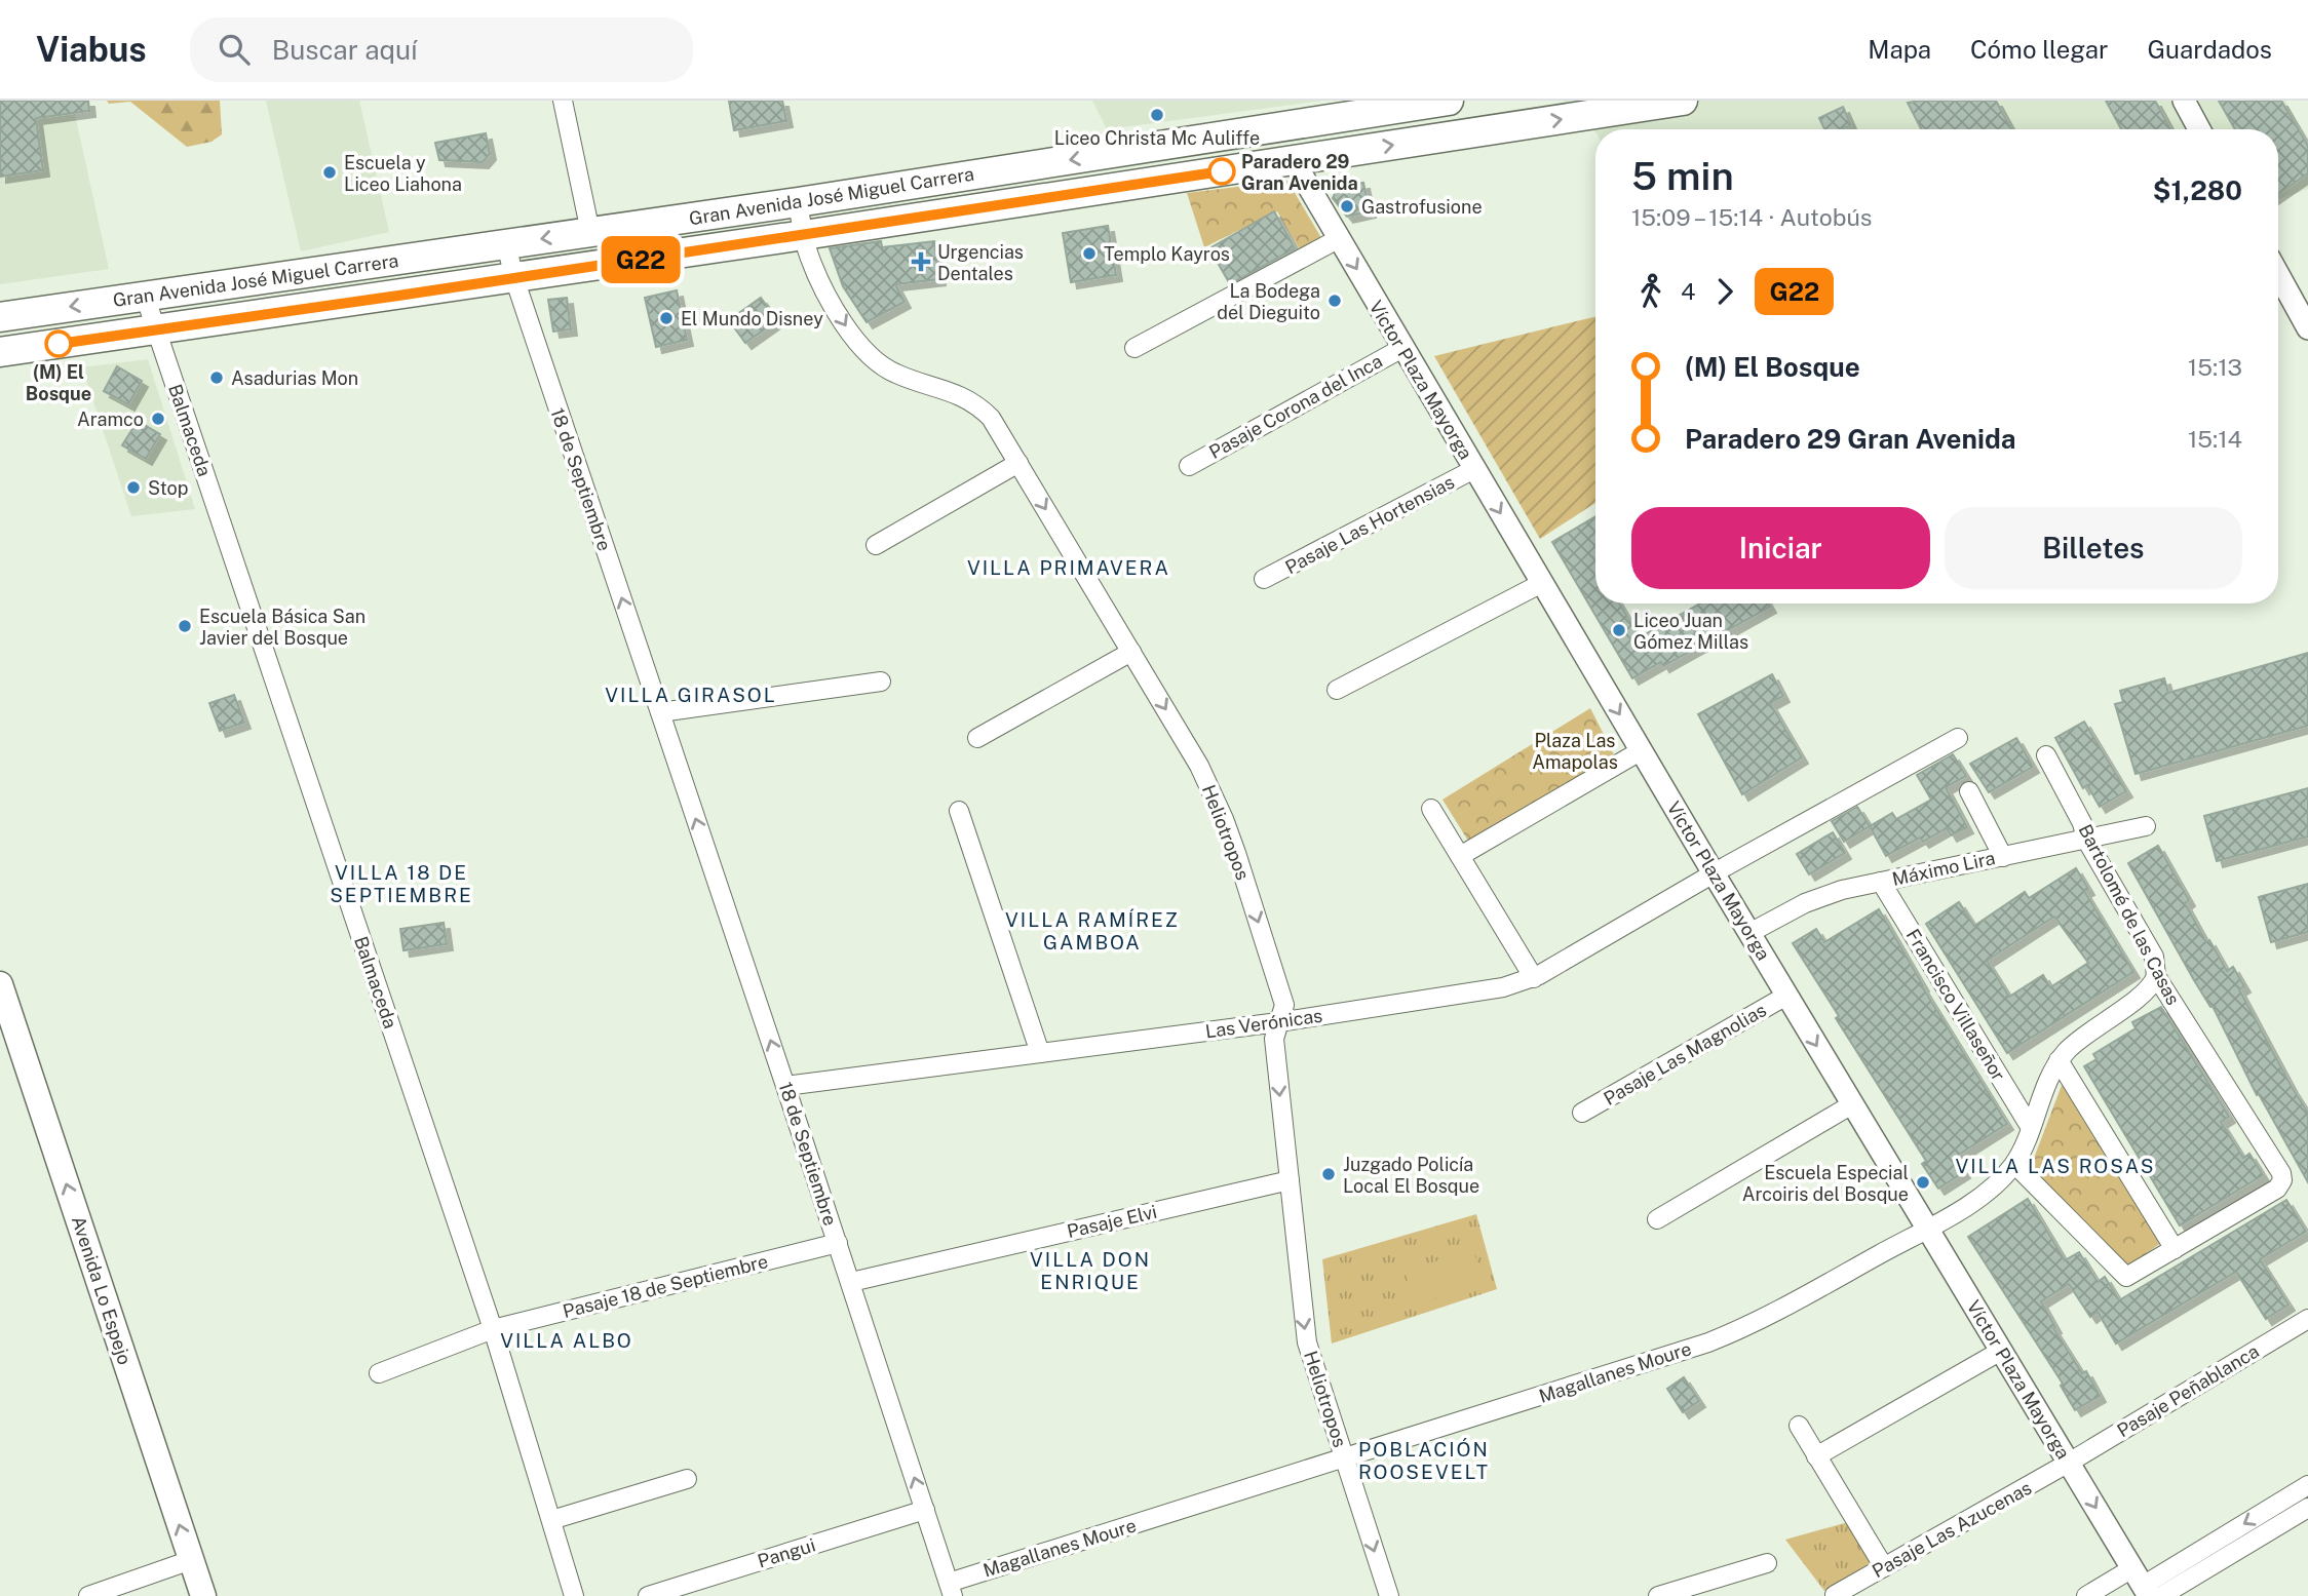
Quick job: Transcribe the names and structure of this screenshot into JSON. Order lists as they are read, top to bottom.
{
  "streets": {
    "main road": ["Gran Avenida José Miguel Carrera", "Avenida Lo Espejo"],
    "street": [
      "Víctor Plaza Mayorga",
      "Pasaje Corona del Inca",
      "Balmaceda",
      "18 de Septiembre",
      "Pasaje Las Hortensias",
      "Heliotropos",
      "Máximo Lira",
      "Bartolomé de las Casas",
      "Francisco Villaseñor",
      "Las Verónicas",
      "Pasaje Las Magnolias",
      "Pasaje Elvi",
      "Pasaje 18 de Septiembre",
      "Magallanes Moure",
      "Pasaje Peñablanca",
      "Pasaje Las Azucenas",
      "Pangui"
    ]
  },
  "crossings": [
    ["Gran Avenida José Miguel Carrera", "Víctor Plaza Mayorga"],
    ["Gran Avenida José Miguel Carrera", "Balmaceda"],
    ["Gran Avenida José Miguel Carrera", "18 de Septiembre"],
    ["Gran Avenida José Miguel Carrera", "Heliotropos"],
    ["Víctor Plaza Mayorga", "Pasaje Corona del Inca"],
    ["Víctor Plaza Mayorga", "Pasaje Las Hortensias"],
    ["Víctor Plaza Mayorga", "Máximo Lira"],
    ["Víctor Plaza Mayorga", "Las Verónicas"],
    ["Víctor Plaza Mayorga", "Pasaje Las Magnolias"],
    ["Víctor Plaza Mayorga", "Magallanes Moure"],
    ["Víctor Plaza Mayorga", "Pasaje Peñablanca"],
    ["Víctor Plaza Mayorga", "Pasaje Las Azucenas"],
    ["Balmaceda", "Pasaje 18 de Septiembre"],
    ["18 de Septiembre", "Las Verónicas"],
    ["18 de Septiembre", "Pasaje Elvi"],
    ["18 de Septiembre", "Pasaje 18 de Septiembre"],
    ["18 de Septiembre", "Magallanes Moure"],
    ["18 de Septiembre", "Pangui"],
    ["Heliotropos", "Las Verónicas"],
    ["Heliotropos", "Pasaje Elvi"],
    ["Heliotropos", "Magallanes Moure"],
    ["Máximo Lira", "Bartolomé de las Casas"],
    ["Máximo Lira", "Francisco Villaseñor"],
    ["Bartolomé de las Casas", "Magallanes Moure"],
    ["Francisco Villaseñor", "Magallanes Moure"],
    ["Pasaje Peñablanca", "Pasaje Las Azucenas"]
  ],
  "one_way": [
    "Víctor Plaza Mayorga",
    "18 de Septiembre",
    "Heliotropos",
    "Avenida Lo Espejo"
  ],
  "districts": [
    "VILLA PRIMAVERA",
    "VILLA GIRASOL",
    "VILLA 18 DE SEPTIEMBRE",
    "VILLA RAMÍREZ GAMBOA",
    "VILLA LAS ROSAS",
    "VILLA DON ENRIQUE",
    "VILLA ALBO",
    "POBLACIÓN ROOSEVELT"
  ],
  "parks": ["Plaza Las Amapolas"],
  "places": {
    "other": [
      "Liceo Christa Mc Auliffe",
      "Paradero 29 Gran Avenida",
      "Escuela y Liceo Liahona",
      "Gastrofusione",
      "Templo Kayros",
      "La Bodega del Dieguito",
      "El Mundo Disney",
      "(M) El Bosque",
      "Asadurias Mon",
      "Aramco",
      "Stop",
      "Escuela Básica San Javier del Bosque",
      "Liceo Juan Gómez Millas",
      "Juzgado Policía Local El Bosque",
      "Escuela Especial Arcoiris del Bosque"
    ],
    "health": ["Urgencias Dentales"]
  },
  "lines": ["bus line G22"],
  "page": {
    "header": "Viabus",
    "search": "Buscar aquí",
    "nav": ["Mapa", "Cómo llegar", "Guardados"],
    "on_map": "G22",
    "heading": ["5 min", "15:09 – 15:14 · Autobús", "$1,280"],
    "legs": ["4", "G22"],
    "list": [
      {
        "name": "(M) El Bosque",
        "value": "15:13"
      },
      {
        "name": "Paradero 29 Gran Avenida",
        "value": "15:14"
      }
    ],
    "buttons": ["Iniciar", "Billetes"]
  }
}
